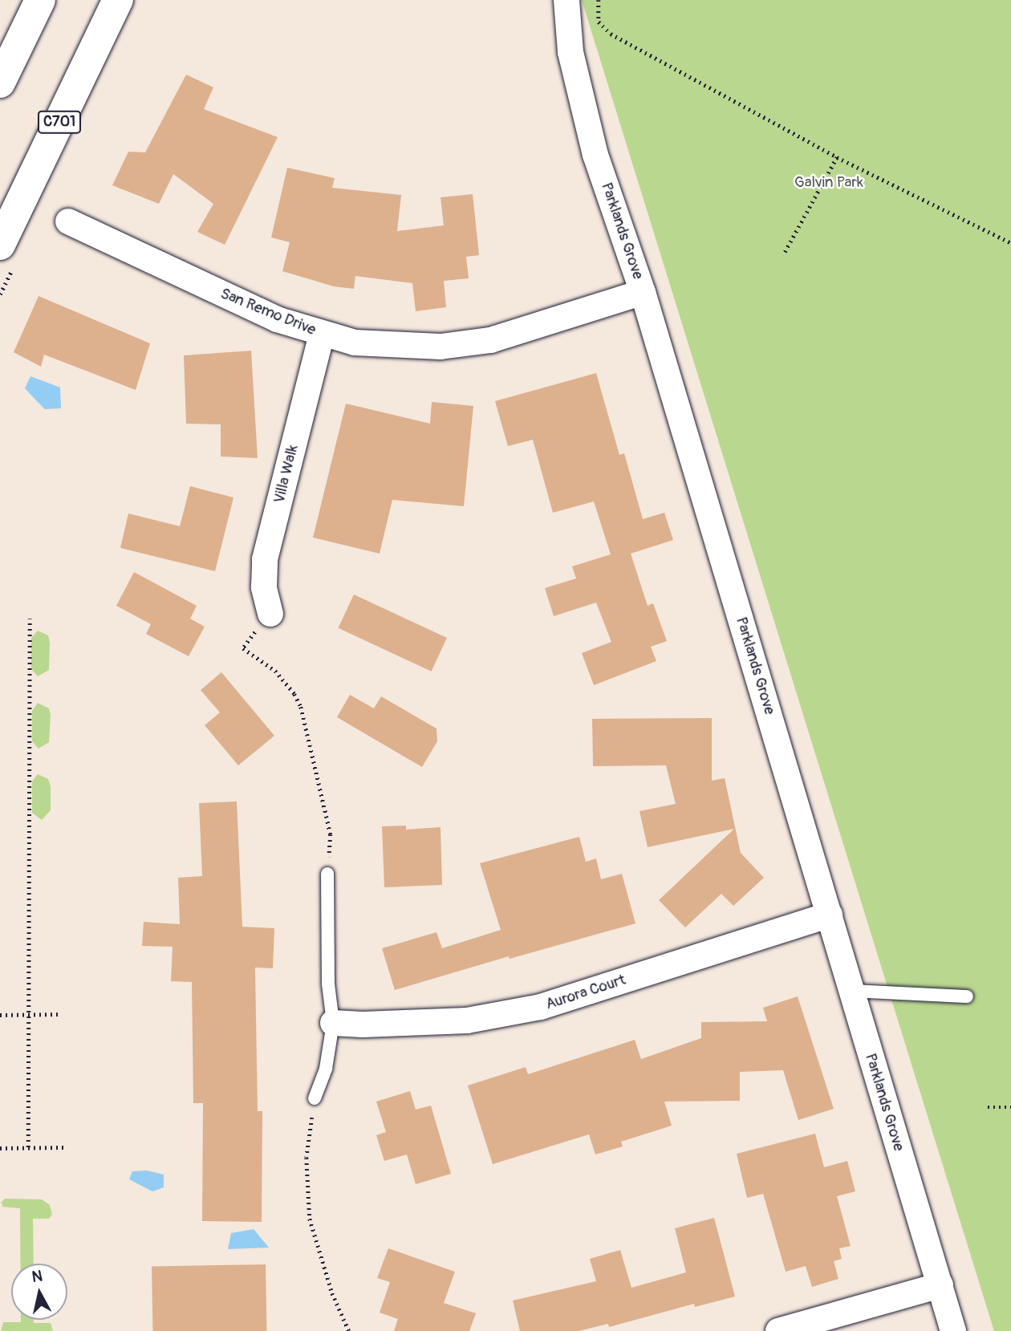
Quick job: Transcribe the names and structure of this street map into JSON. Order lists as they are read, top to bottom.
{
  "streets": {
    "main road": ["C701"],
    "street": [
      "Parklands Grove",
      "San Remo Drive",
      "Villa Walk",
      "Aurora Court"
    ]
  },
  "crossings": [
    ["Parklands Grove", "San Remo Drive"],
    ["Parklands Grove", "Aurora Court"],
    ["San Remo Drive", "Villa Walk"]
  ],
  "parks": ["Galvin Park"],
  "north": "top"
}
